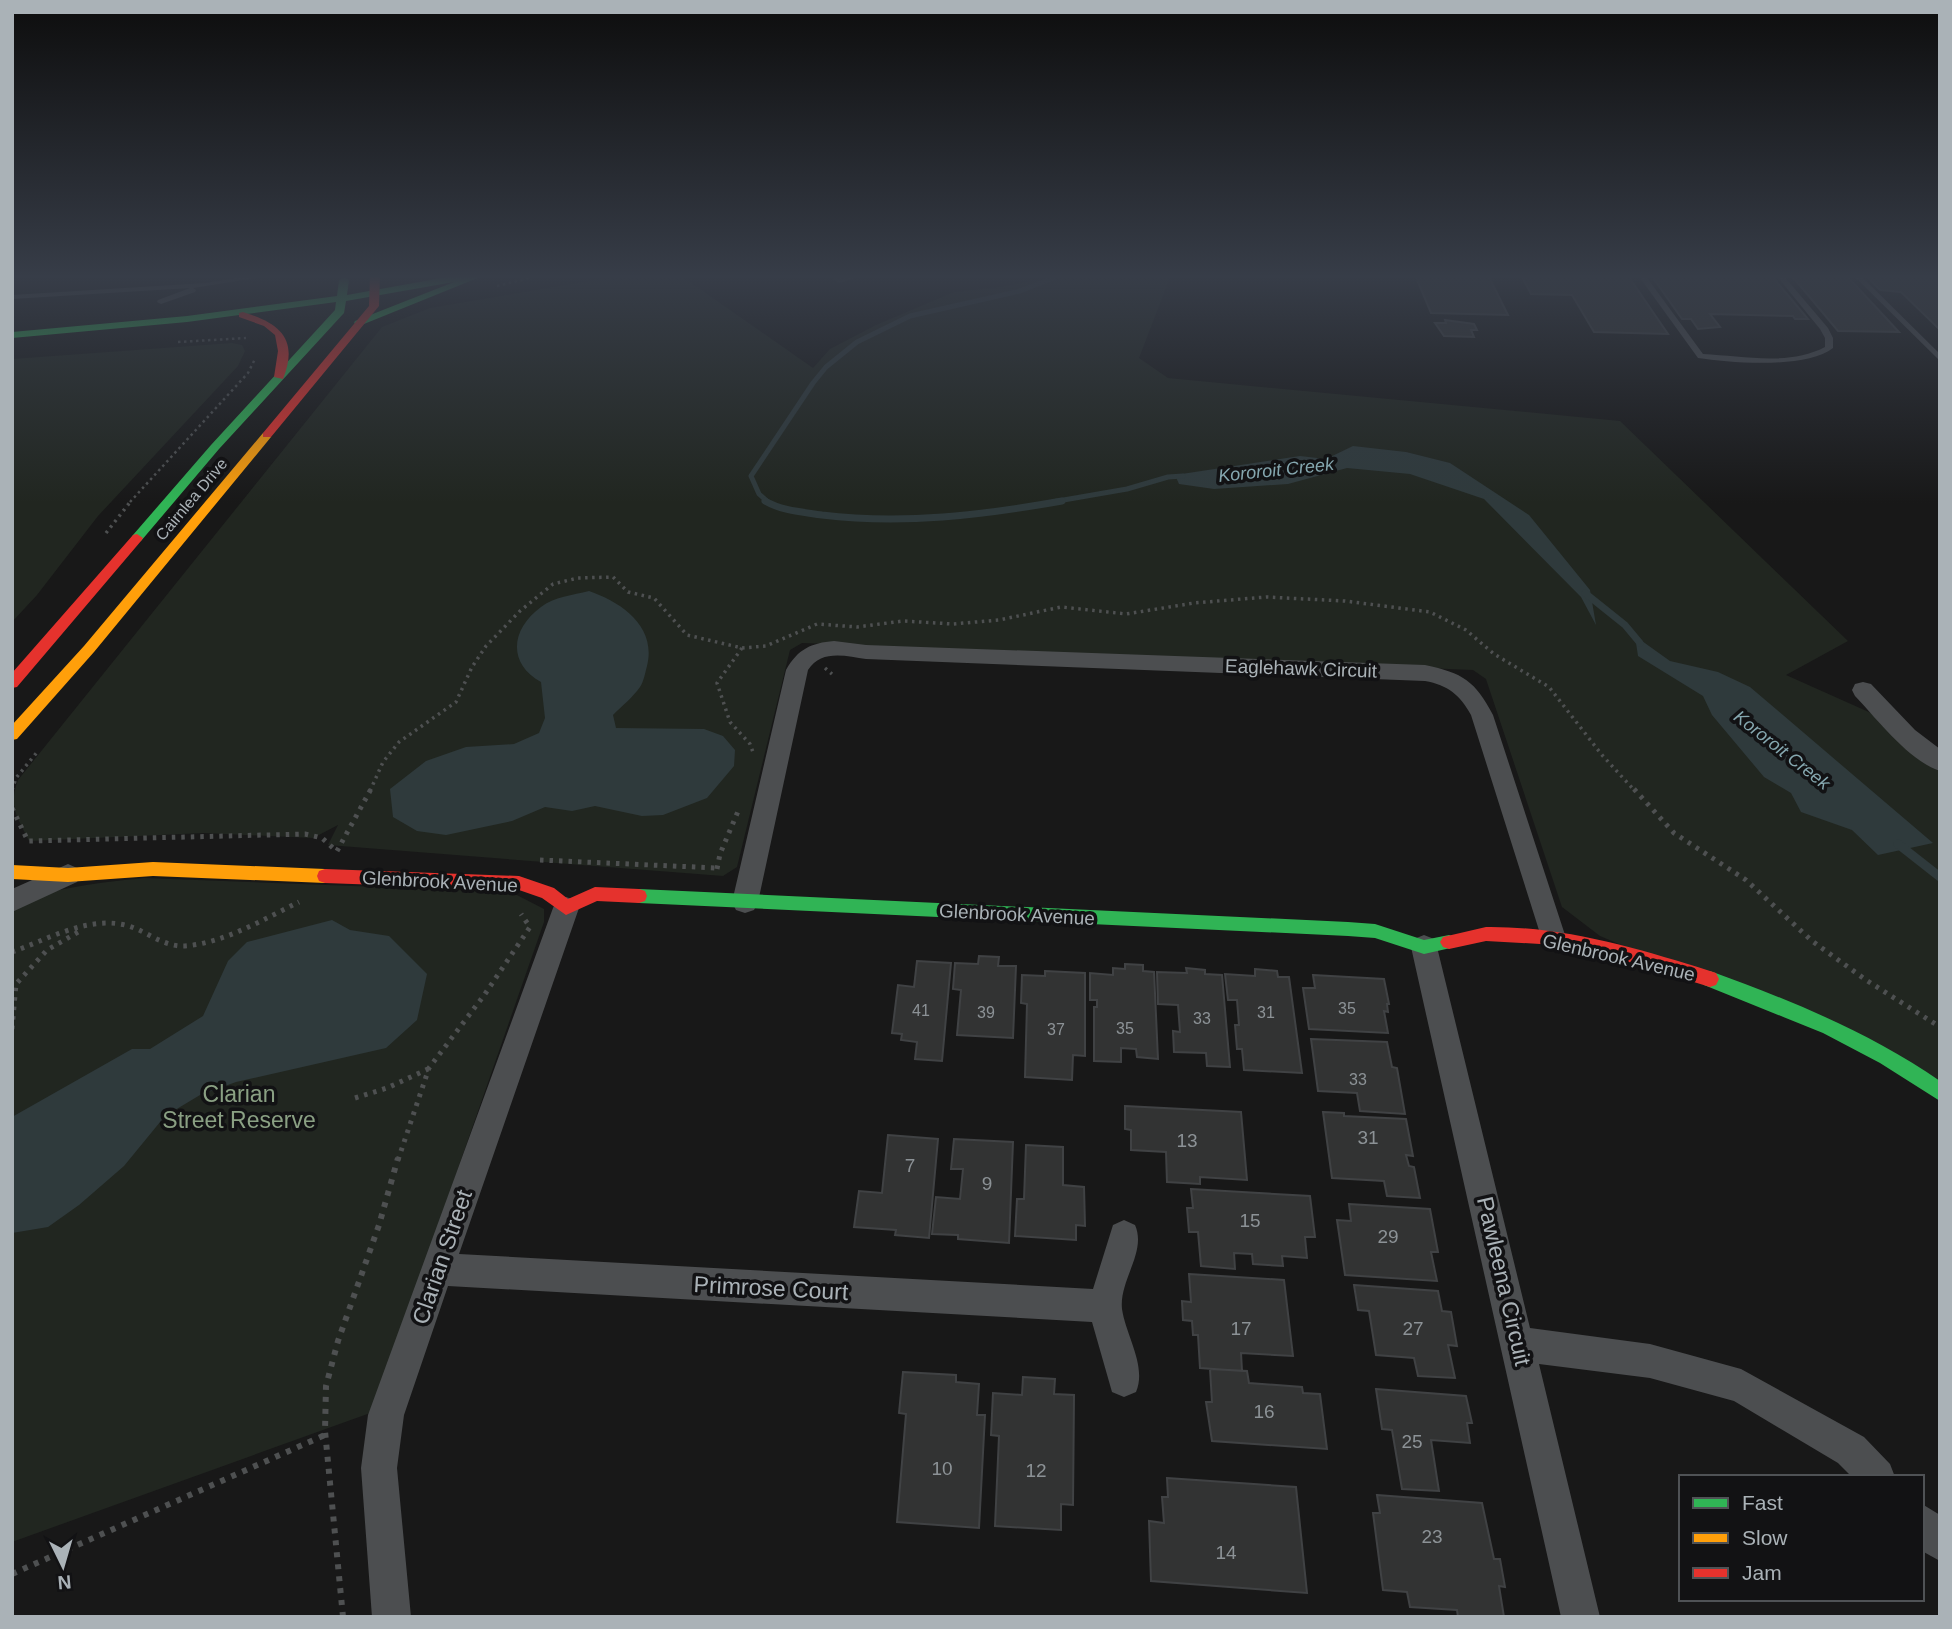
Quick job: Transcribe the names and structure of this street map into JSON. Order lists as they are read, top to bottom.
{
  "streets": {
    "main road": ["Cairnlea Drive", "Glenbrook Avenue"],
    "street": [
      "Eaglehawk Circuit",
      "Clarian Street",
      "Pawleena Circuit",
      "Primrose Court"
    ]
  },
  "crossings": [
    ["Eaglehawk Circuit", "Glenbrook Avenue"],
    ["Glenbrook Avenue", "Clarian Street"],
    ["Glenbrook Avenue", "Pawleena Circuit"],
    ["Clarian Street", "Primrose Court"]
  ],
  "water": ["Kororoit Creek"],
  "parks": ["Clarian Street Reserve"],
  "house_numbers": [
    "35",
    "41",
    "39",
    "31",
    "33",
    "35",
    "37",
    "33",
    "31",
    "13",
    "7",
    "9",
    "15",
    "29",
    "17",
    "27",
    "16",
    "25",
    "10",
    "12",
    "23",
    "14"
  ],
  "legend": ["Fast", "Slow", "Jam"],
  "north": "bottom"
}
